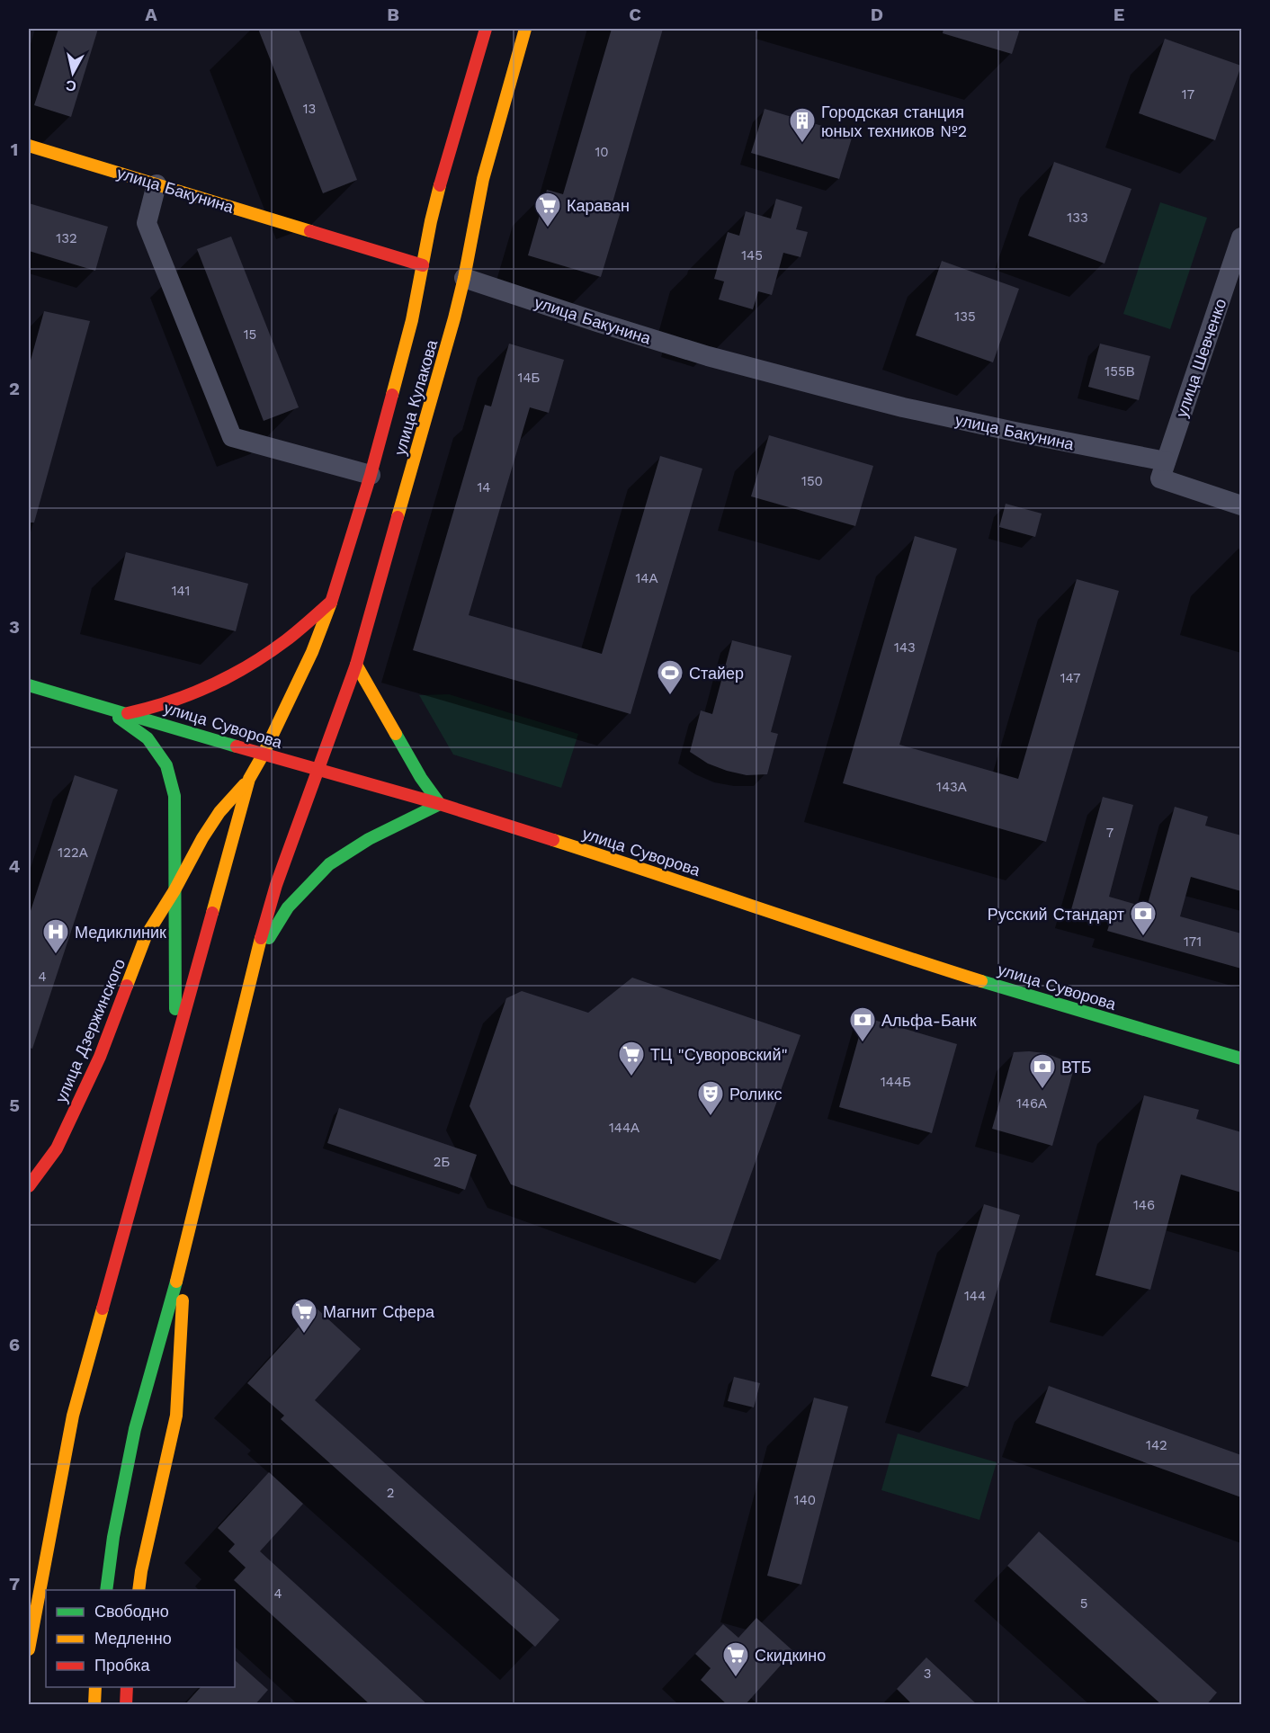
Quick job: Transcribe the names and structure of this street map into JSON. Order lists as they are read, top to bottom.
{
  "streets": {
    "main road": [
      "улица Бакунина",
      "улица Кулакова",
      "улица Суворова",
      "улица Дзержинского"
    ],
    "street": ["улица Шевченко"]
  },
  "crossings": [
    ["улица Бакунина", "улица Шевченко"],
    ["улица Бакунина", "улица Кулакова"],
    ["улица Кулакова", "улица Суворова"],
    ["улица Кулакова", "улица Дзержинского"]
  ],
  "places": {
    "building": ["Городская станция юных техников №2"],
    "supermarket": [
      "Караван",
      "ТЦ \"Суворовский\"",
      "Магнит Сфера",
      "Скидкино"
    ],
    "sports": ["Стайер"],
    "bank": ["Русский Стандарт", "Альфа-Банк", "ВТБ"],
    "hospital": ["Медиклиник"],
    "theatre": ["Роликс"]
  },
  "house_numbers": [
    "17",
    "13",
    "10",
    "133",
    "132",
    "145",
    "135",
    "15",
    "155В",
    "14Б",
    "150",
    "14",
    "14А",
    "141",
    "143",
    "147",
    "143А",
    "7",
    "122А",
    "171",
    "4",
    "144Б",
    "146А",
    "144А",
    "2Б",
    "146",
    "144",
    "142",
    "2",
    "140",
    "4",
    "5",
    "3"
  ],
  "legend": ["Свободно", "Медленно", "Пробка"],
  "north": "bottom",
  "grid": {
    "columns": [
      "A",
      "B",
      "C",
      "D",
      "E"
    ],
    "rows": [
      "1",
      "2",
      "3",
      "4",
      "5",
      "6",
      "7"
    ]
  }
}
